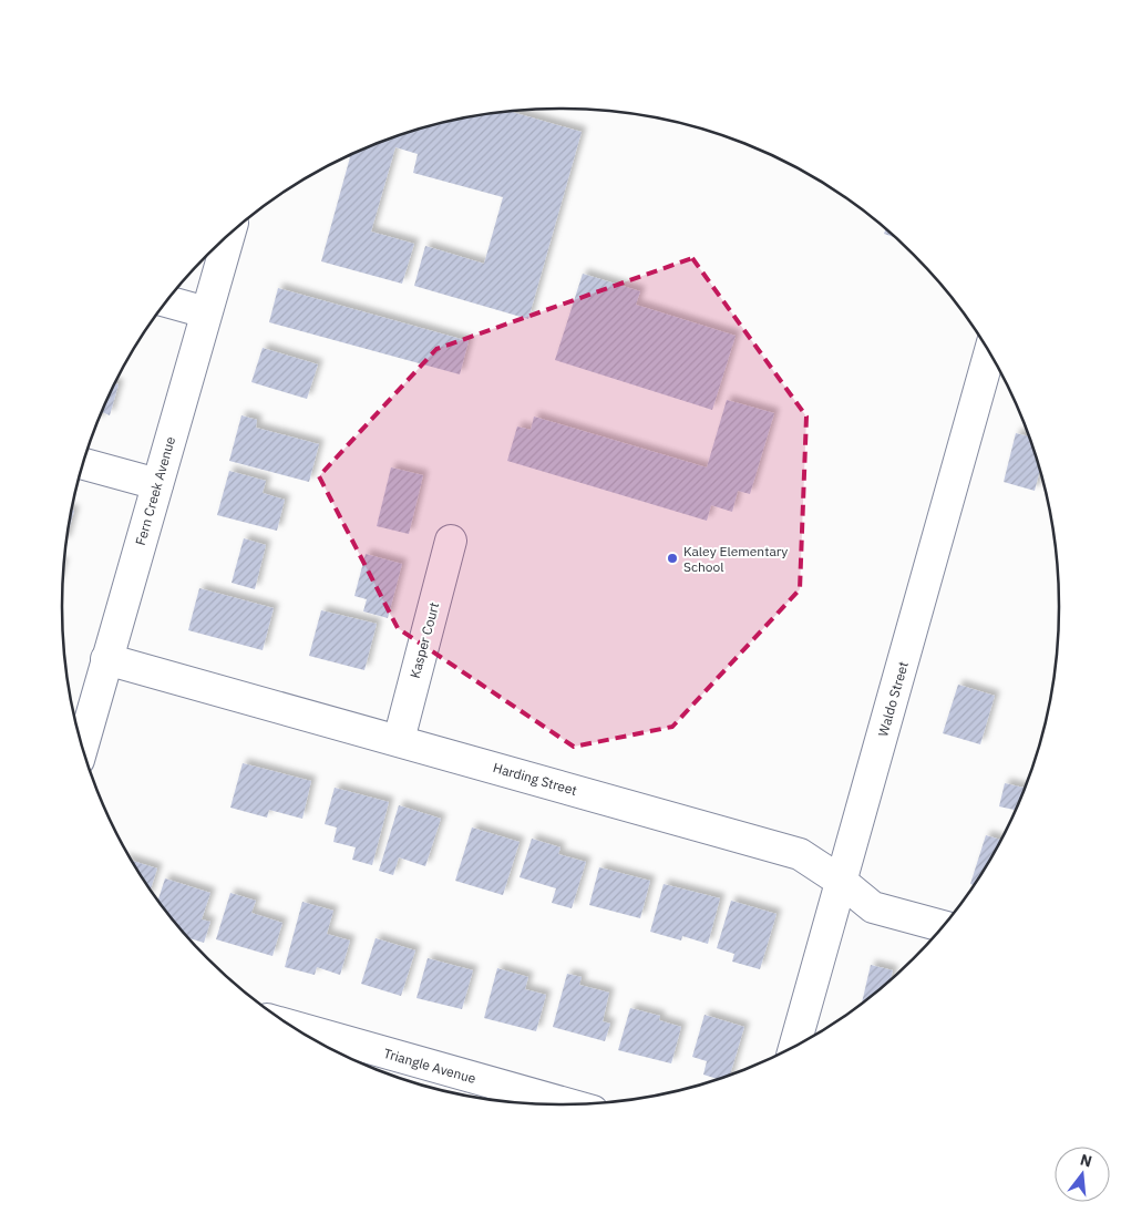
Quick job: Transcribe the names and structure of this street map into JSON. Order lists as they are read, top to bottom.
{
  "streets": {
    "street": [
      "Fern Creek Avenue",
      "Kasper Court",
      "Waldo Street",
      "Harding Street",
      "Triangle Avenue"
    ]
  },
  "crossings": [
    ["Fern Creek Avenue", "Harding Street"],
    ["Kasper Court", "Harding Street"],
    ["Waldo Street", "Harding Street"]
  ],
  "places": ["Kaley Elementary School"],
  "north": "top"
}
